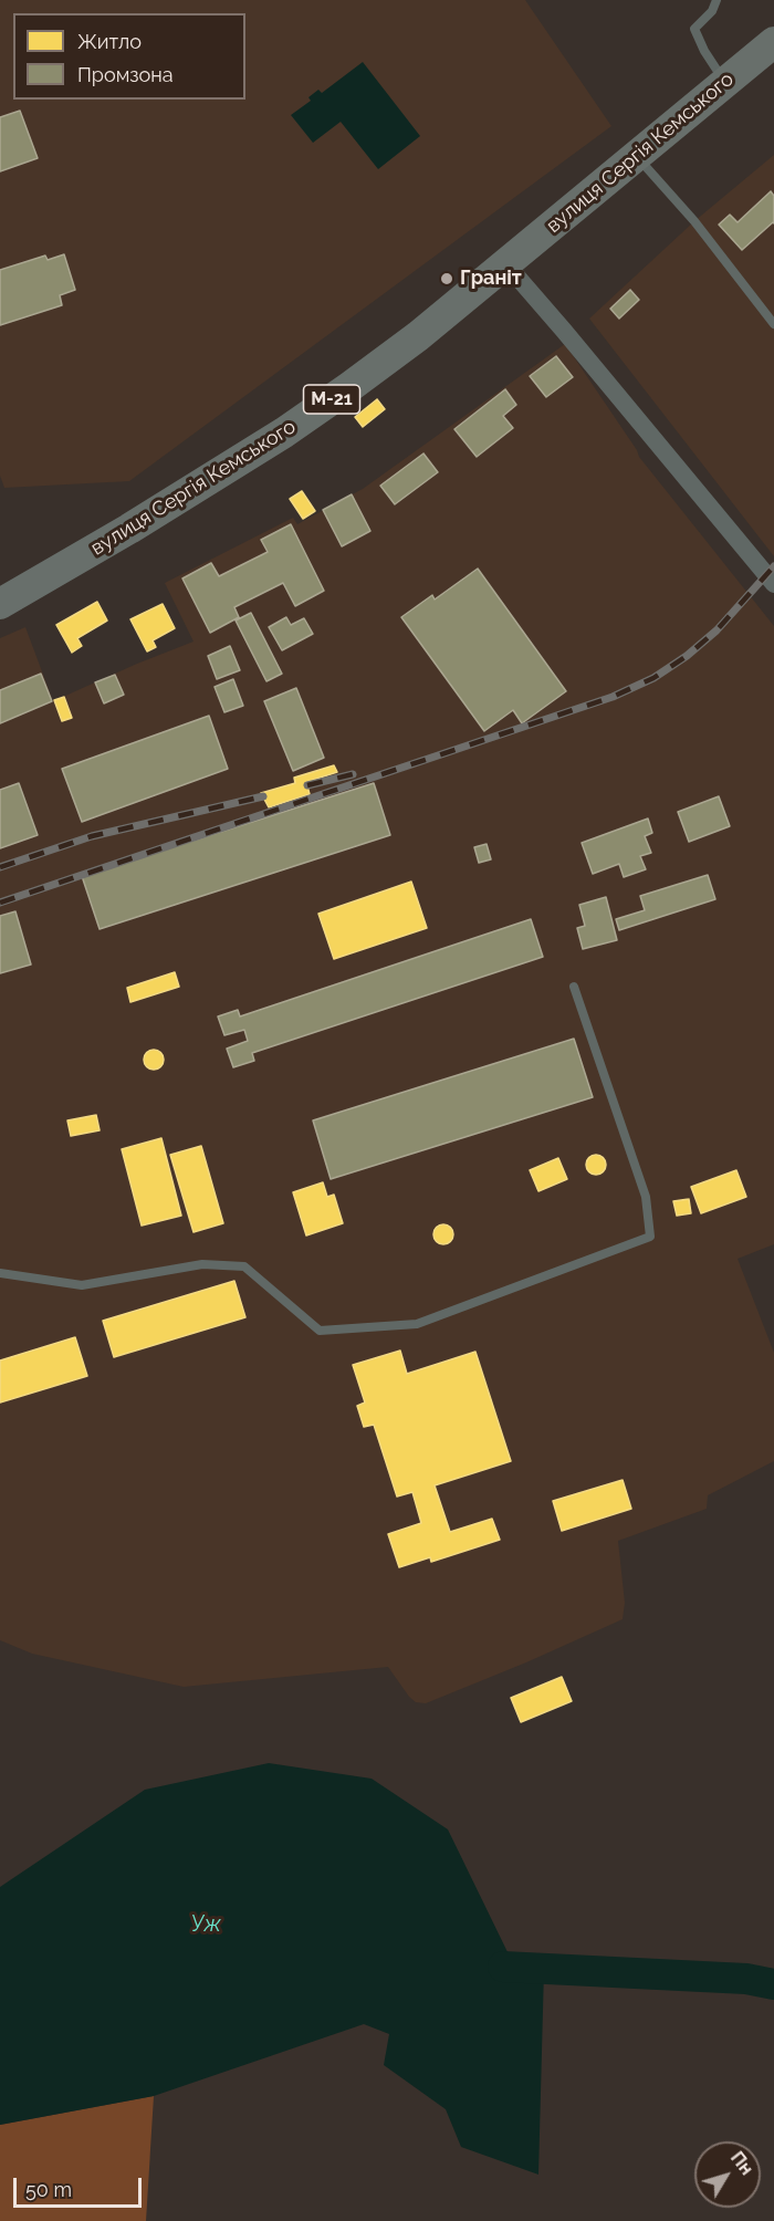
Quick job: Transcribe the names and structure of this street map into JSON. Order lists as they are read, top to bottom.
{
  "streets": {
    "highway": ["вулиця Сергія Кемського", "М-21"]
  },
  "water": ["Уж"],
  "places": ["Граніт"],
  "legend": ["Житло", "Промзона"],
  "scale_bar": "50 m",
  "north": "top right"
}
